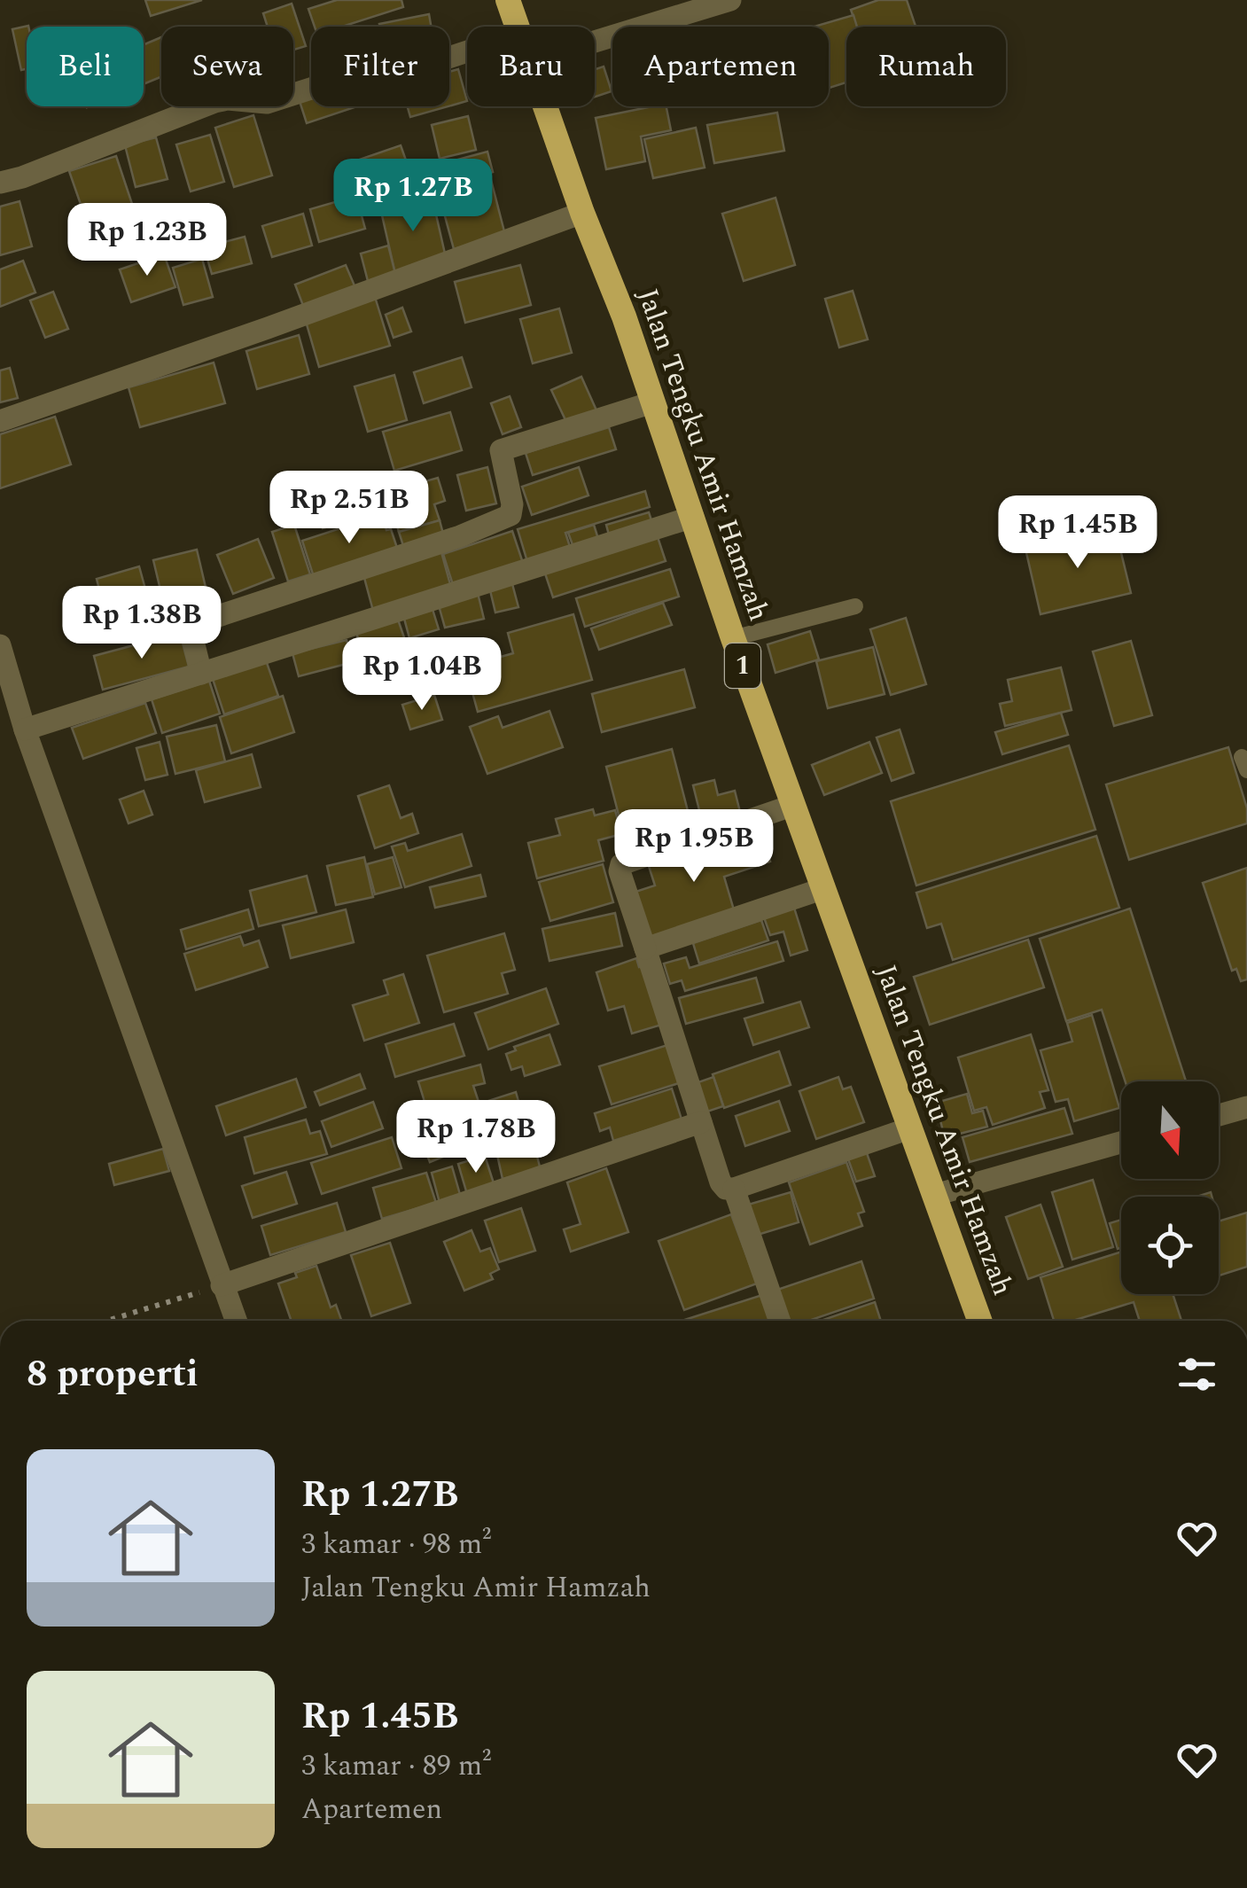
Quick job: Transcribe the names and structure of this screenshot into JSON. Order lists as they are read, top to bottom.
{
  "streets": {
    "highway": ["Jalan Tengku Amir Hamzah", "1"]
  },
  "north": "bottom",
  "page": {
    "chip": [
      "Beli",
      "Sewa",
      "Filter",
      "Baru",
      "Apartemen",
      "Rumah"
    ],
    "price": [
      "Rp 1.27B",
      "Rp 1.23B",
      "Rp 2.51B",
      "Rp 1.45B",
      "Rp 1.38B",
      "Rp 1.04B",
      "Rp 1.95B",
      "Rp 1.78B"
    ],
    "heading": "8 properti",
    "list": [
      {
        "name": "Rp 1.27B",
        "note": "3 kamar · 98 m² · Jalan Tengku Amir Hamzah"
      },
      {
        "name": "Rp 1.45B",
        "note": "3 kamar · 89 m² · Apartemen"
      }
    ]
  }
}
